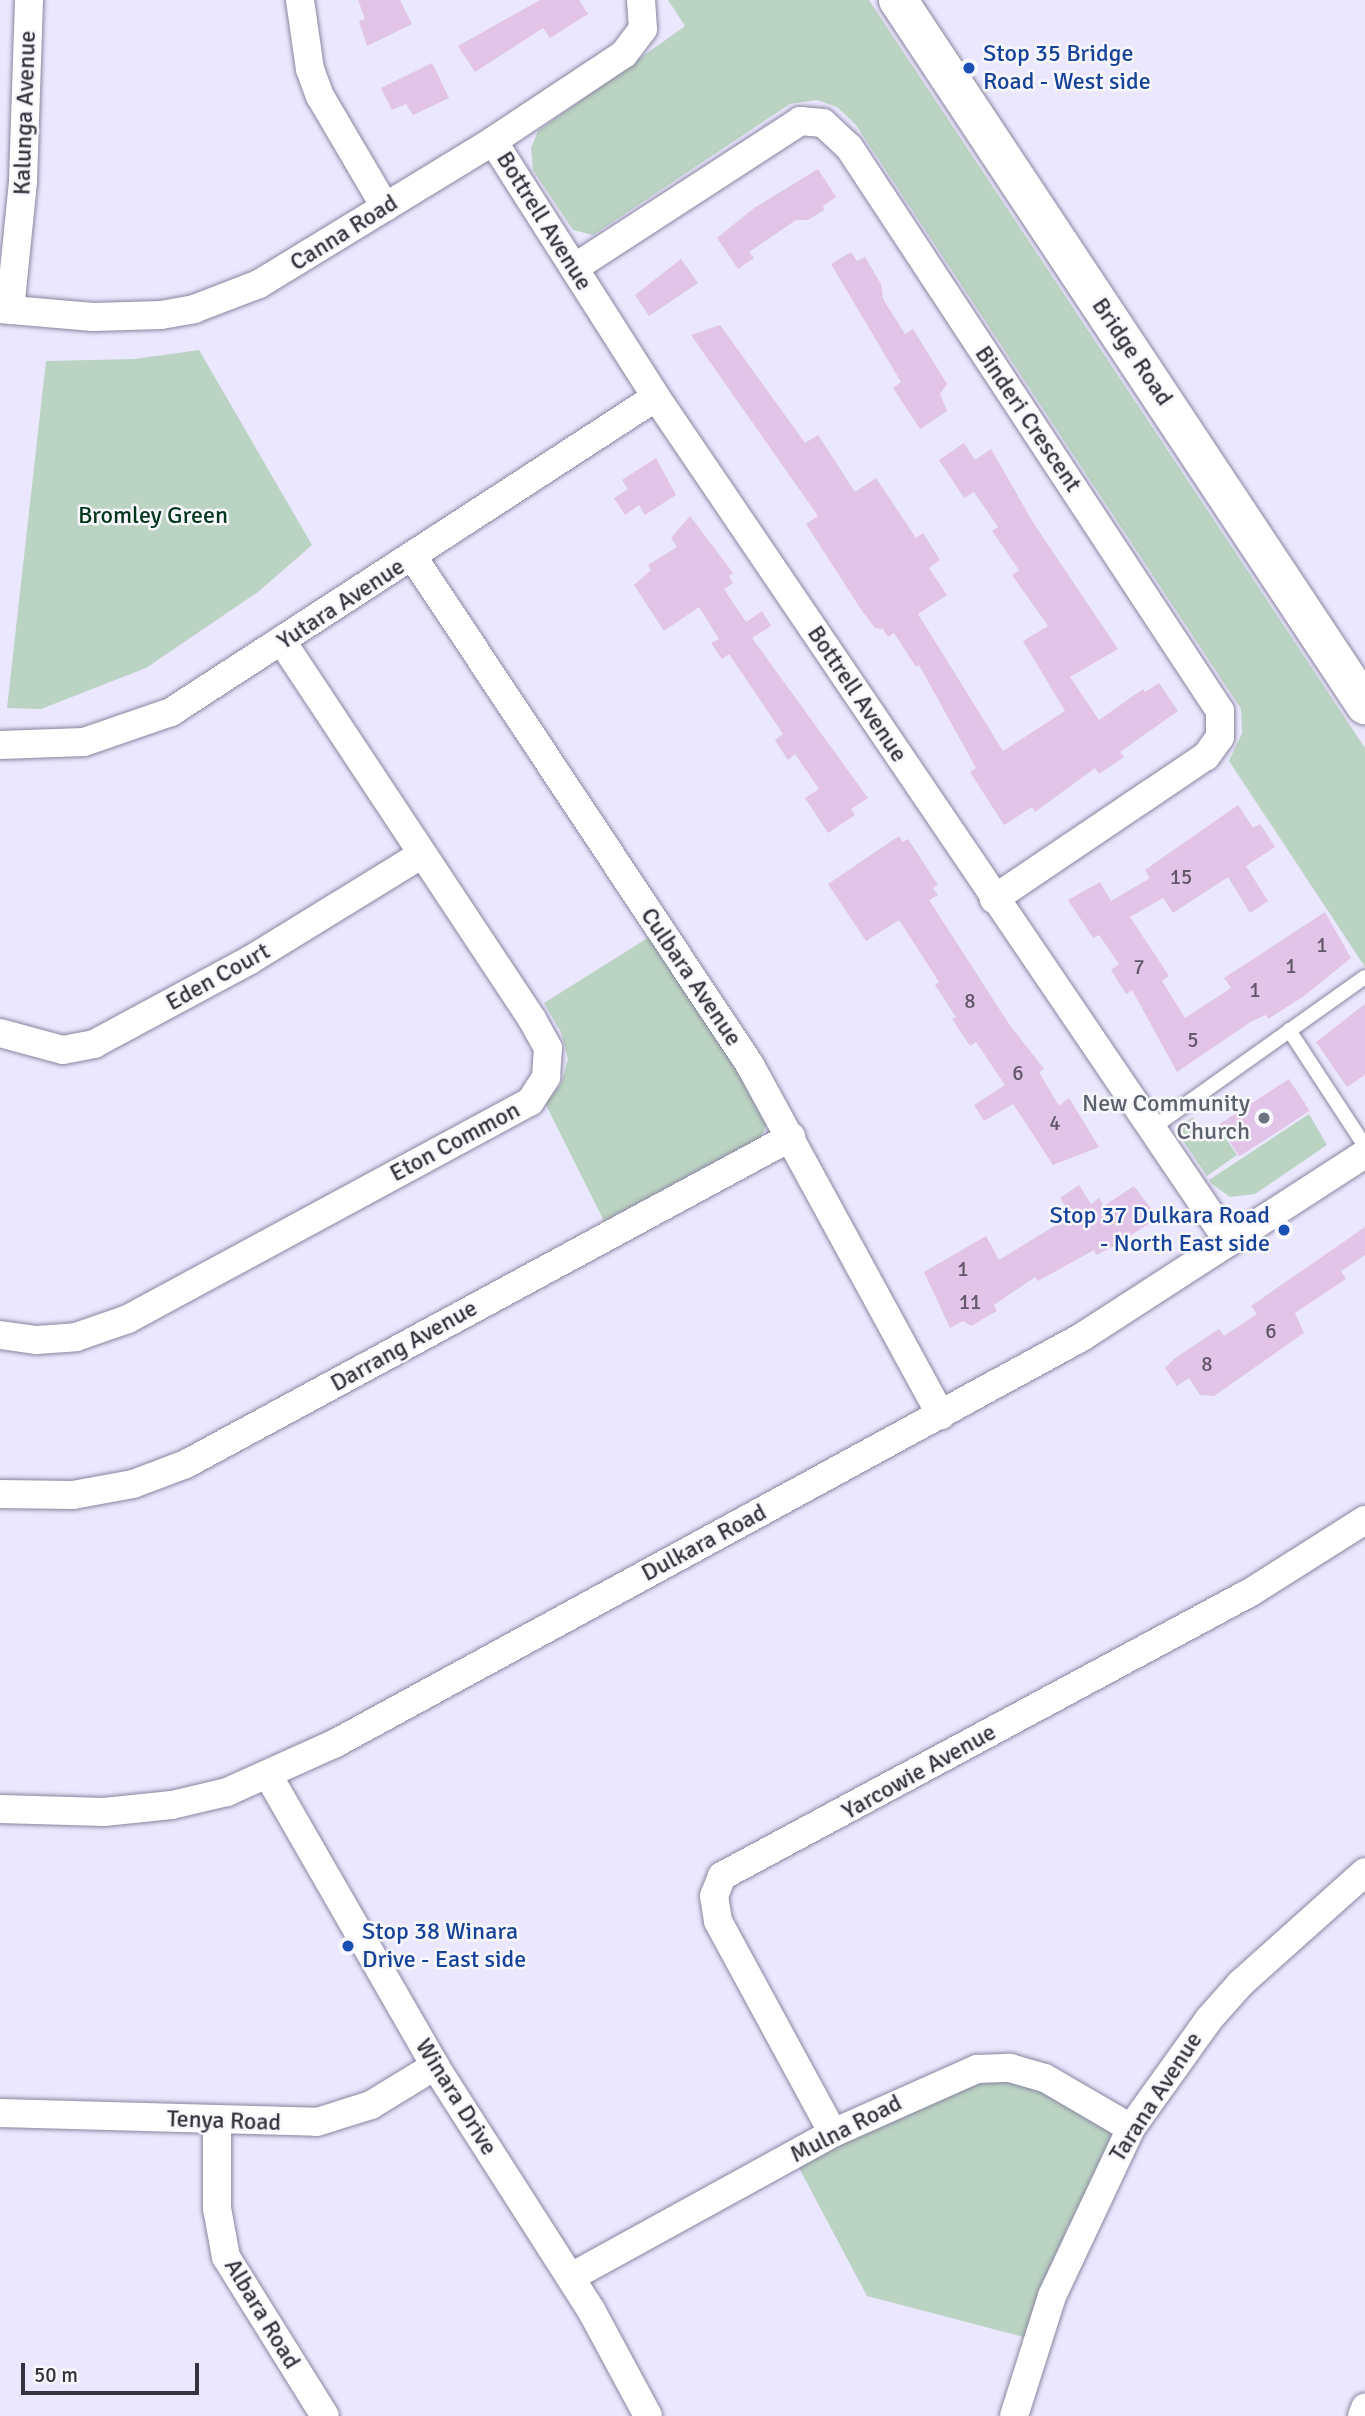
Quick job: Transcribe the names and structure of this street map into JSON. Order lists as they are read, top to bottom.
{
  "streets": {
    "main road": ["Bridge Road"],
    "street": [
      "Kalunga Avenue",
      "Bottrell Avenue",
      "Canna Road",
      "Binderi Crescent",
      "Yutara Avenue",
      "Eden Court",
      "Culbara Avenue",
      "Eton Common",
      "Darrang Avenue",
      "Dulkara Road",
      "Yarcowie Avenue",
      "Winara Drive",
      "Tarana Avenue",
      "Tenya Road",
      "Mulna Road",
      "Albara Road"
    ]
  },
  "crossings": [
    ["Kalunga Avenue", "Canna Road"],
    ["Bottrell Avenue", "Canna Road"],
    ["Bottrell Avenue", "Binderi Crescent"],
    ["Bottrell Avenue", "Yutara Avenue"],
    ["Bottrell Avenue", "Dulkara Road"],
    ["Yutara Avenue", "Culbara Avenue"],
    ["Yutara Avenue", "Eton Common"],
    ["Eden Court", "Eton Common"],
    ["Culbara Avenue", "Darrang Avenue"],
    ["Culbara Avenue", "Dulkara Road"],
    ["Dulkara Road", "Winara Drive"],
    ["Yarcowie Avenue", "Mulna Road"],
    ["Winara Drive", "Tenya Road"],
    ["Winara Drive", "Mulna Road"],
    ["Tarana Avenue", "Mulna Road"],
    ["Tenya Road", "Albara Road"]
  ],
  "parks": ["Bromley Green"],
  "places": [
    "Stop 35 Bridge Road - West side",
    "New Community Church",
    "Stop 37 Dulkara Road - North East side",
    "Stop 38 Winara Drive - East side"
  ],
  "house_numbers": [
    "15",
    "1",
    "1",
    "7",
    "1",
    "8",
    "5",
    "6",
    "4",
    "1",
    "11",
    "6",
    "8"
  ],
  "scale_bar": "50 m"
}
